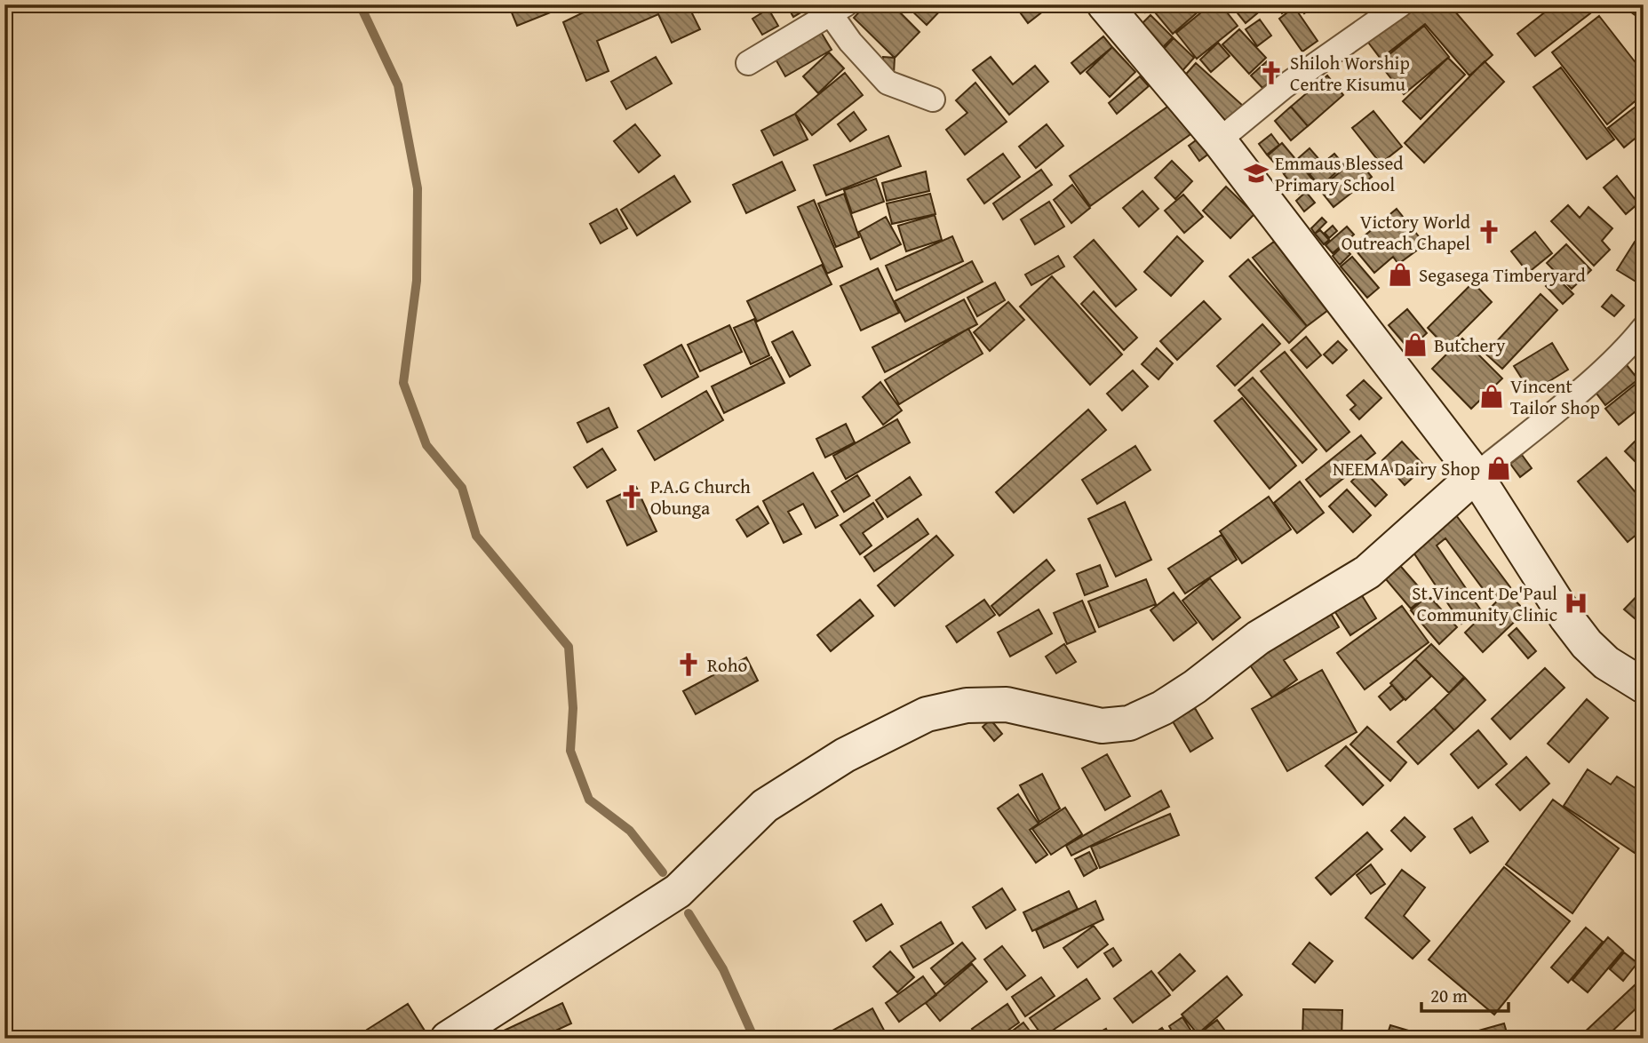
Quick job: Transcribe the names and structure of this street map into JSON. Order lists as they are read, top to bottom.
{
  "places": {
    "church": [
      "Shiloh Worship Centre Kisumu",
      "Victory World Outreach Chapel",
      "P.A.G Church Obunga",
      "Roho"
    ],
    "school or university": ["Emmaus Blessed Primary School"],
    "shop": [
      "Segasega Timberyard",
      "Butchery",
      "Vincent Tailor Shop",
      "NEEMA Dairy Shop"
    ],
    "hospital": ["St.Vincent De'Paul Community Clinic"]
  },
  "scale_bar": "20 m"
}
